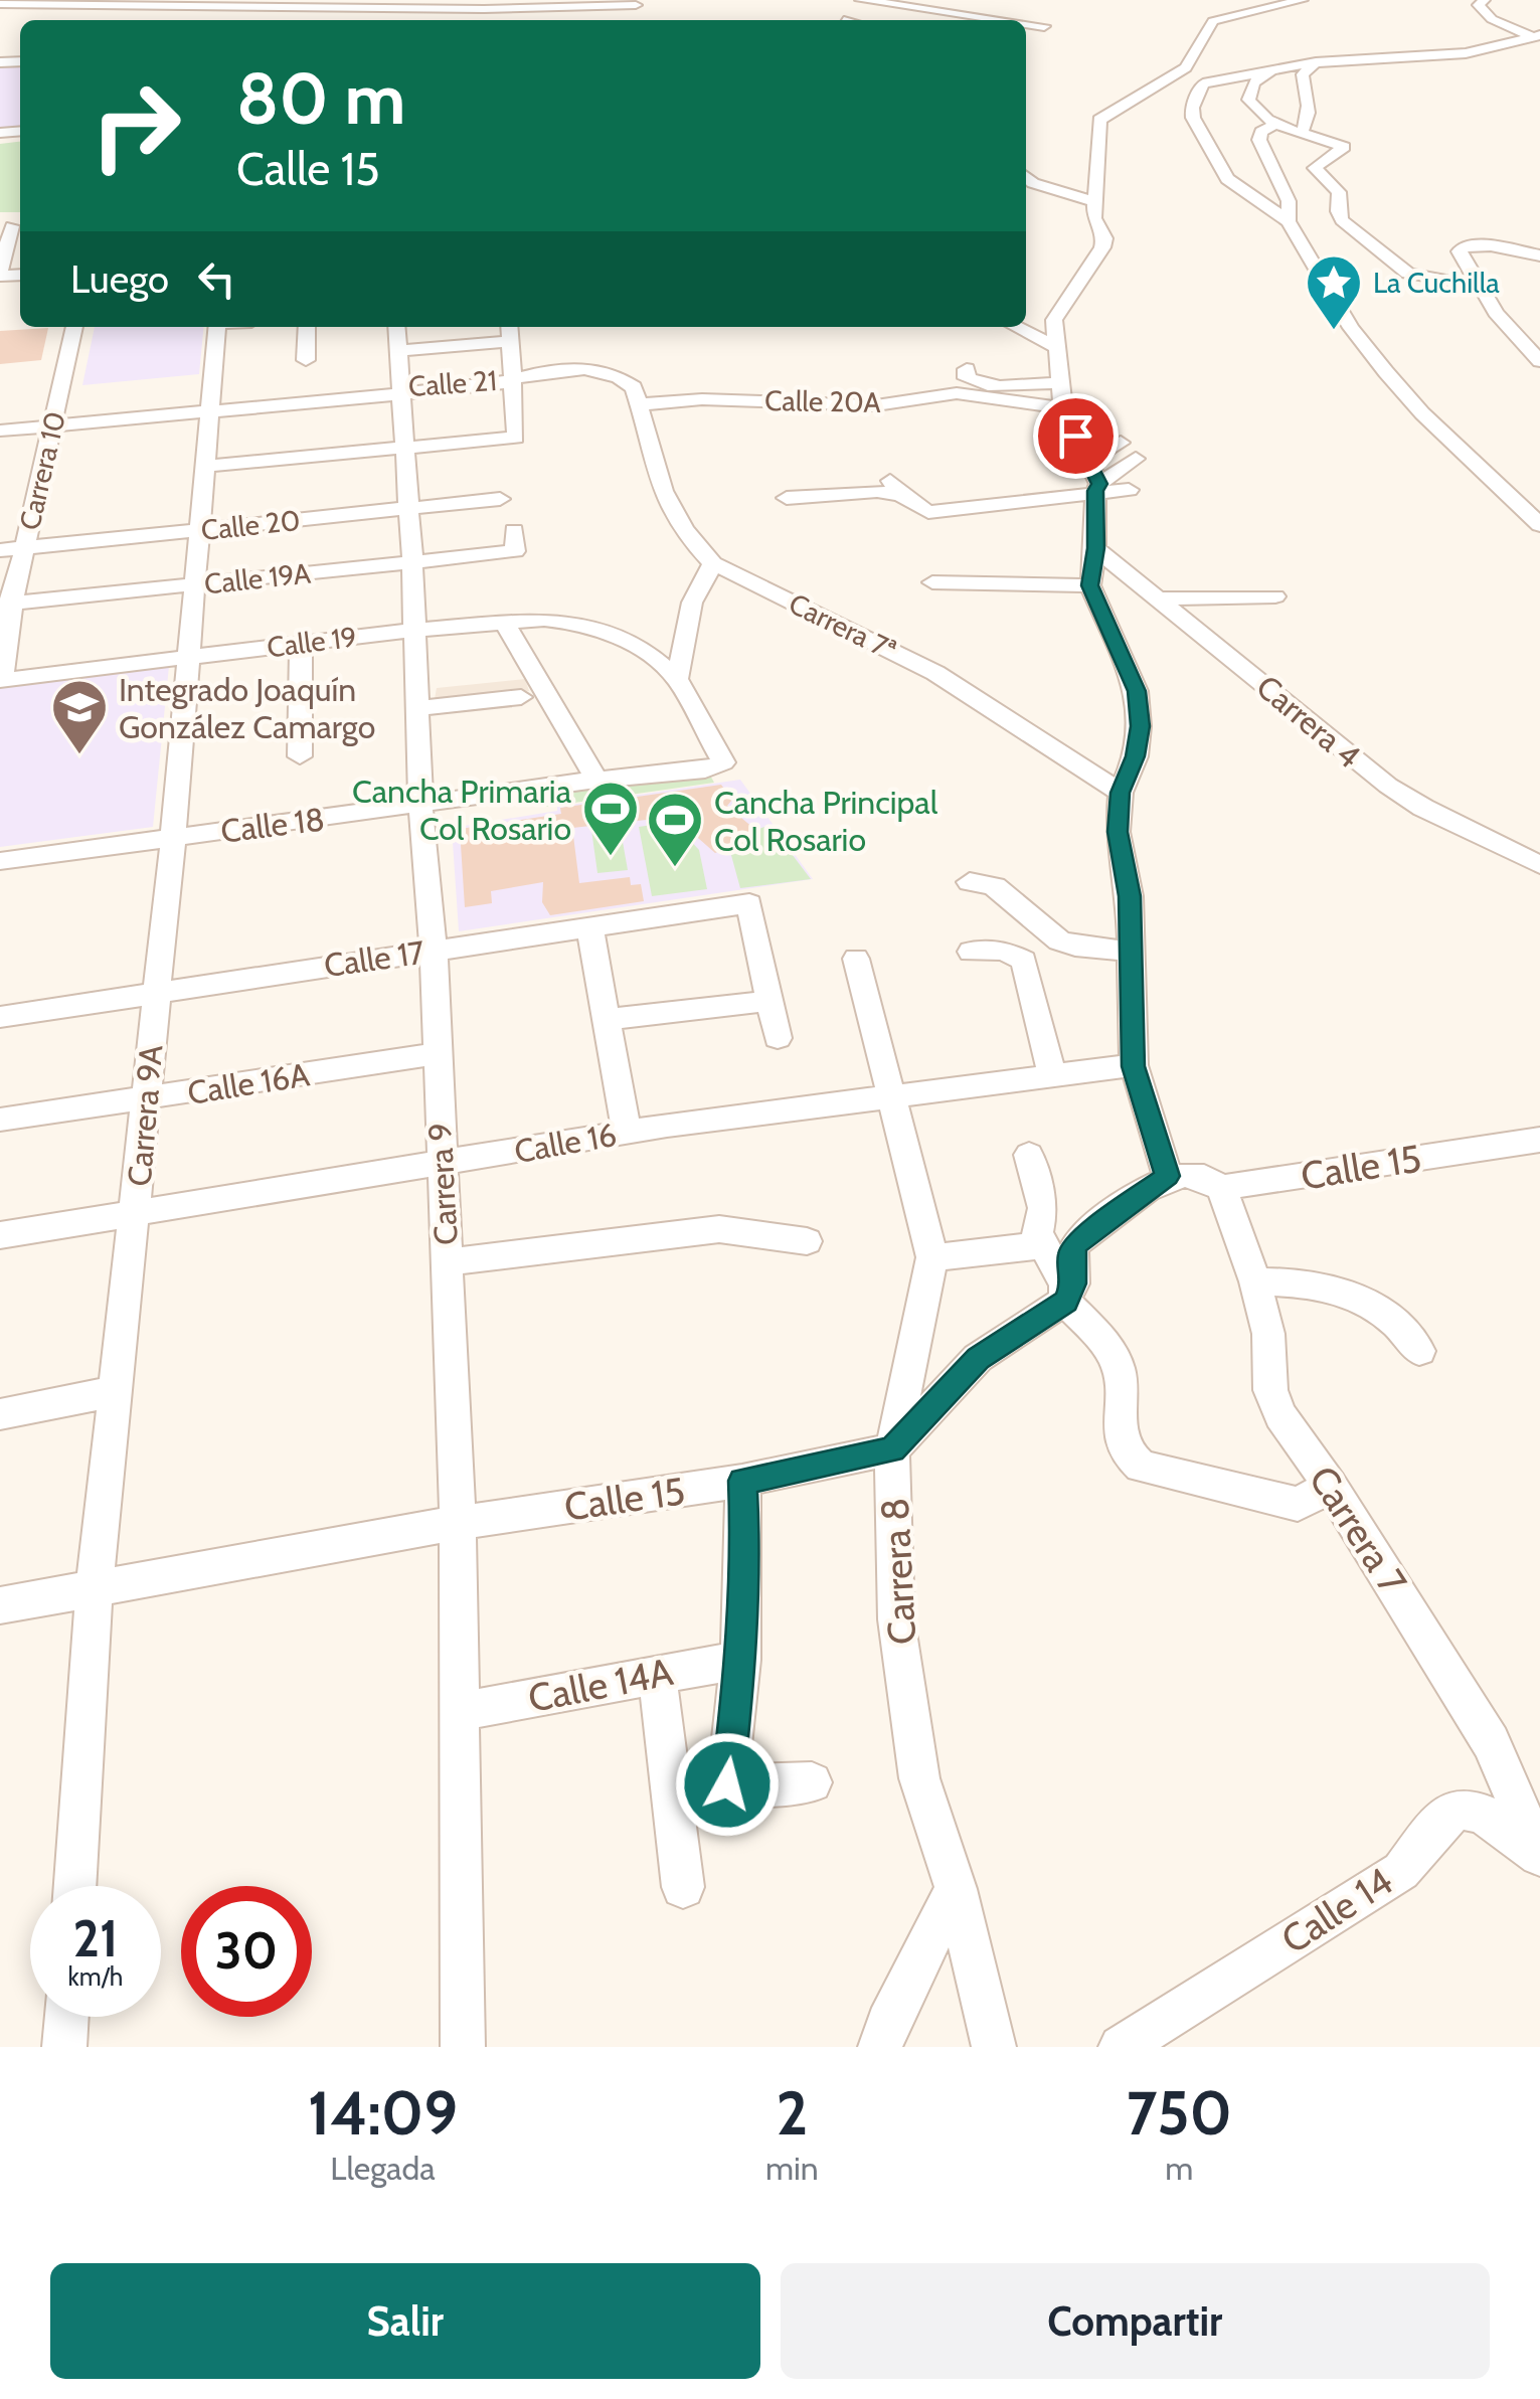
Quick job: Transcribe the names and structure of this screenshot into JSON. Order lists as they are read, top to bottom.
{
  "streets": {
    "street": [
      "Calle 21",
      "Calle 20A",
      "Carrera 10",
      "Calle 20",
      "Calle 19A",
      "Carrera 7ª",
      "Calle 19",
      "Carrera 4",
      "Calle 18",
      "Calle 17",
      "Calle 16A",
      "Carrera 9A",
      "Calle 16",
      "Calle 15",
      "Carrera 9",
      "Carrera 7",
      "Carrera 8",
      "Calle 14A",
      "Calle 14"
    ]
  },
  "crossings": [
    ["Calle 21", "Calle 20A"],
    ["Calle 21", "Carrera 10"],
    ["Calle 21", "Carrera 7ª"],
    ["Calle 21", "Carrera 9A"],
    ["Calle 21", "Carrera 9"],
    ["Calle 20A", "Carrera 7ª"],
    ["Carrera 10", "Calle 20"],
    ["Carrera 10", "Calle 19A"],
    ["Carrera 10", "Calle 19"],
    ["Calle 20", "Carrera 9A"],
    ["Calle 20", "Carrera 9"],
    ["Calle 19A", "Carrera 9A"],
    ["Calle 19A", "Carrera 9"],
    ["Calle 19", "Carrera 9A"],
    ["Calle 19", "Carrera 9"],
    ["Calle 18", "Carrera 9A"],
    ["Calle 18", "Carrera 9"],
    ["Calle 17", "Carrera 9A"],
    ["Calle 17", "Carrera 9"],
    ["Calle 16A", "Carrera 9A"],
    ["Calle 16A", "Carrera 9"],
    ["Carrera 9A", "Calle 16"],
    ["Carrera 9A", "Calle 15"],
    ["Calle 16", "Carrera 9"],
    ["Calle 16", "Carrera 8"],
    ["Calle 15", "Carrera 9"],
    ["Calle 15", "Carrera 7"],
    ["Calle 15", "Carrera 8"],
    ["Carrera 9", "Calle 14A"],
    ["Carrera 7", "Calle 14"]
  ],
  "places": {
    "place": ["La Cuchilla"],
    "school or university": ["Integrado Joaquín González Camargo"],
    "sports": ["Cancha Primaria Col Rosario", "Cancha Principal Col Rosario"]
  },
  "page": {
    "turn": ["80 m", "Calle 15"],
    "then": "Luego",
    "speed": "21 km/h",
    "limit": "30",
    "eta": [
      "14:09",
      "Llegada",
      "2",
      "min",
      "750",
      "m"
    ],
    "buttons": ["Salir", "Compartir"]
  }
}
